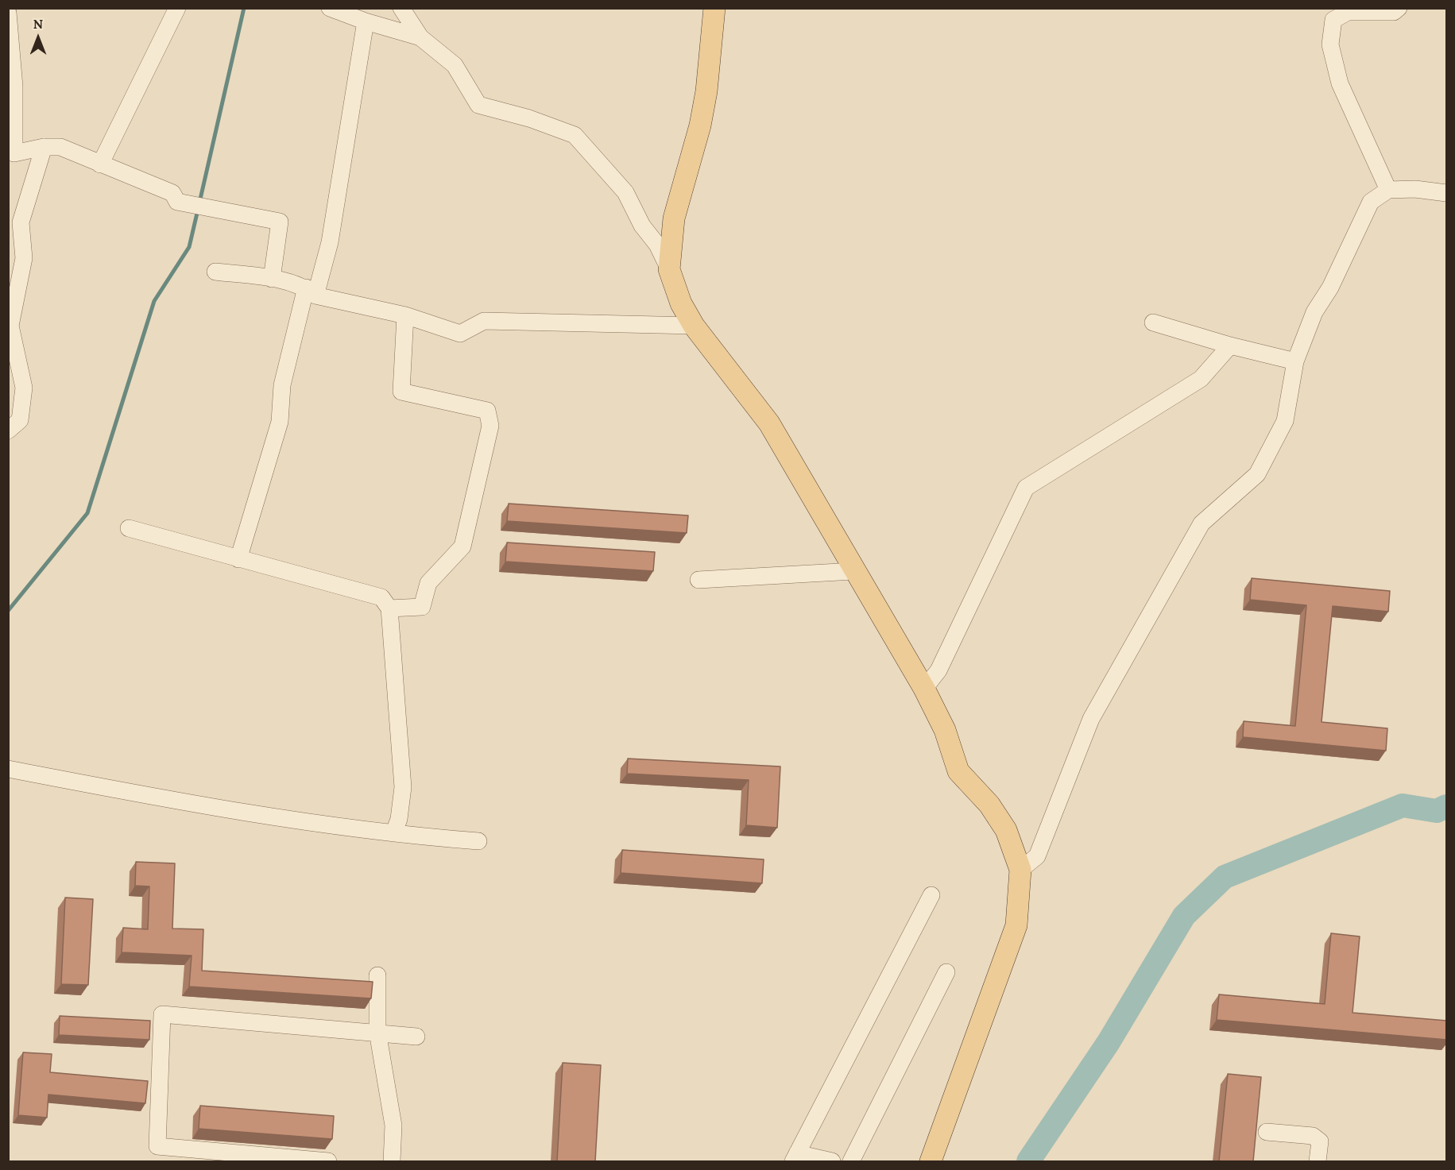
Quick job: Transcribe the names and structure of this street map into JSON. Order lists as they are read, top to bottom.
{
  "north": "top"
}
